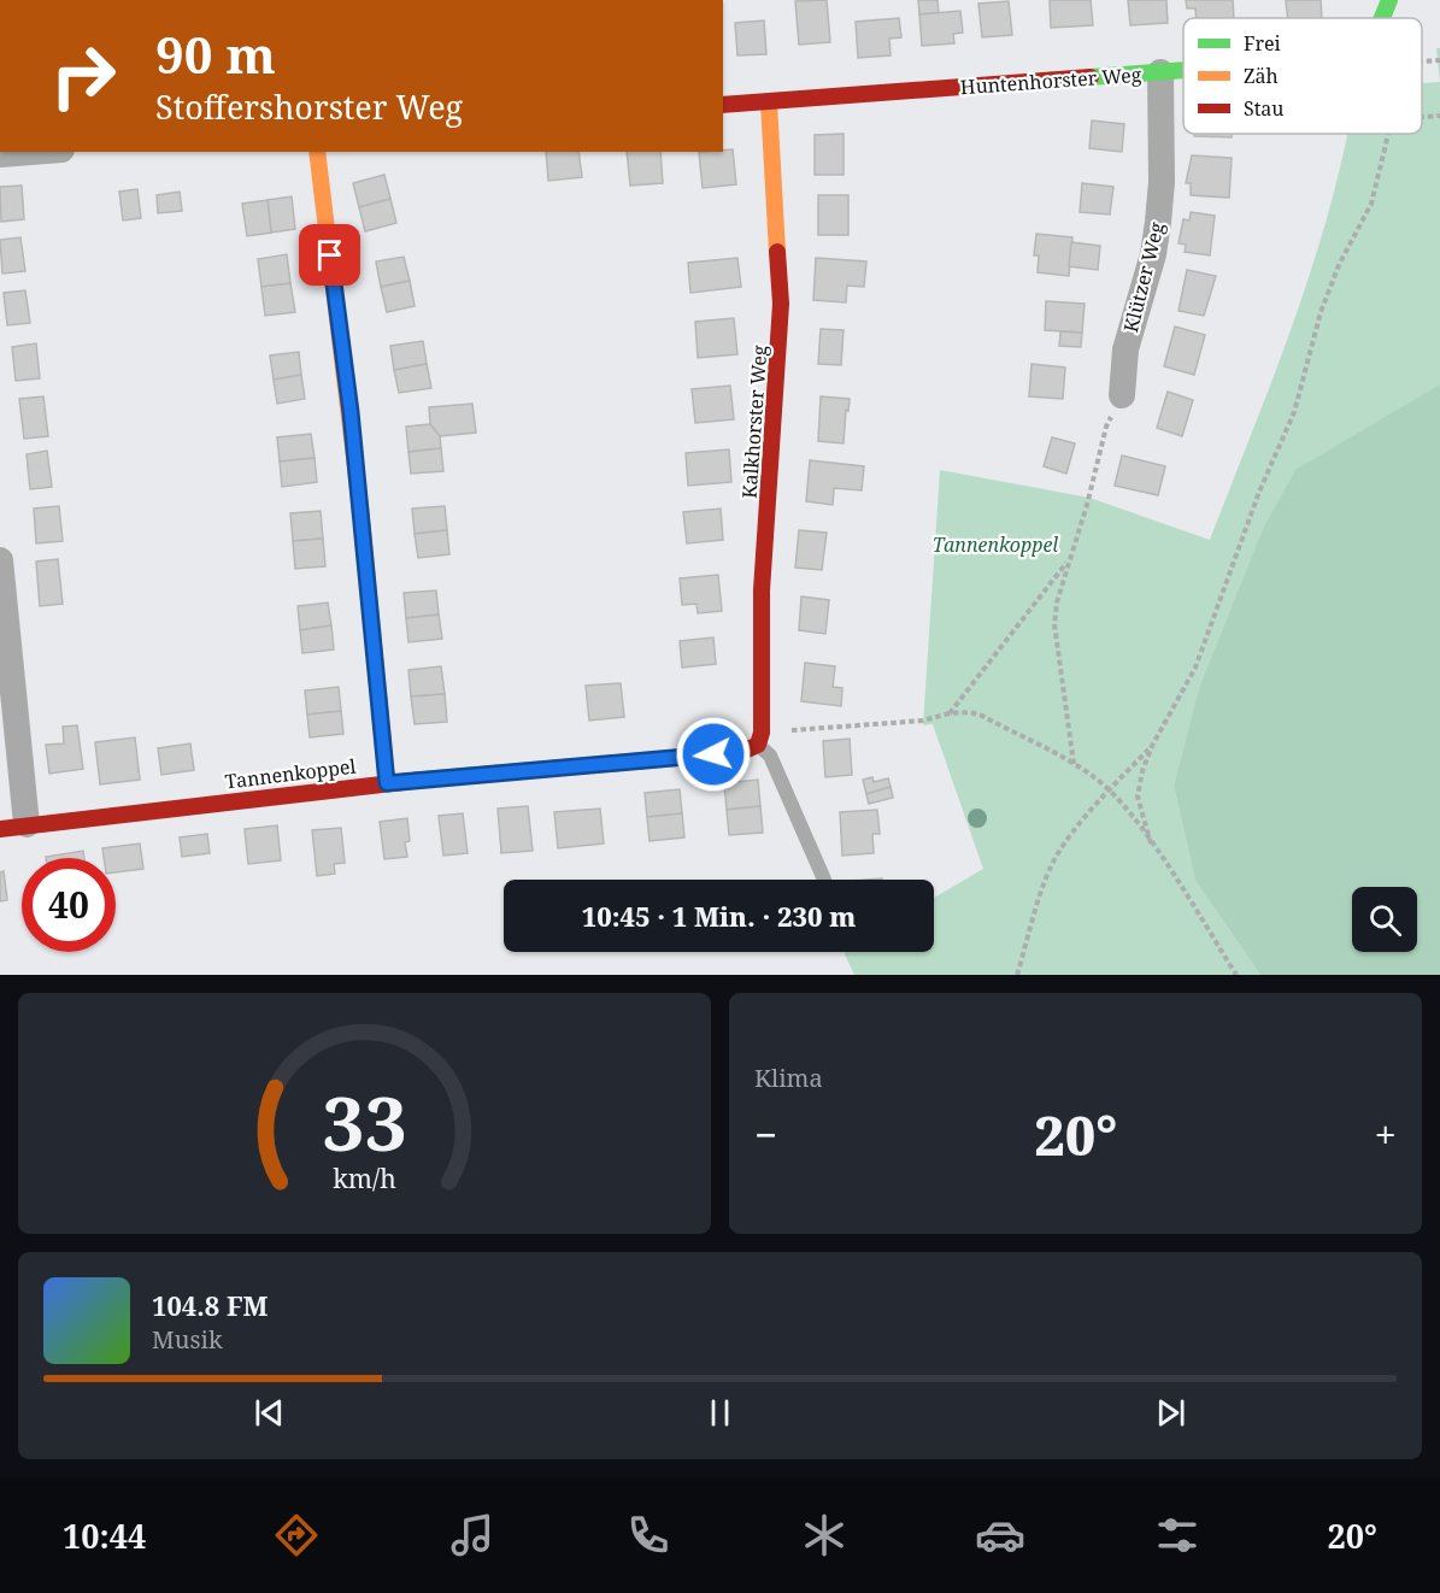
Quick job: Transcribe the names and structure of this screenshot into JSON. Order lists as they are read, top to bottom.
{
  "streets": {
    "street": [
      "Huntenhorster Weg",
      "Klützer Weg",
      "Kalkhorster Weg",
      "Tannenkoppel"
    ]
  },
  "crossings": [
    ["Huntenhorster Weg", "Klützer Weg"],
    ["Huntenhorster Weg", "Kalkhorster Weg"],
    ["Kalkhorster Weg", "Tannenkoppel"]
  ],
  "parks": ["Tannenkoppel"],
  "legend": ["Frei", "Zäh", "Stau"],
  "page": {
    "turn": ["90 m", "Stoffershorster Weg"],
    "limit": "40",
    "trip": "10:45 · 1 Min. · 230 m",
    "tile": "Klima",
    "heat": ["−", "20°", "+"],
    "song": ["104.8 FM", "Musik"],
    "tabs": ["10:44", "20°"],
    "gauge": ["33", "km/h"]
  }
}
